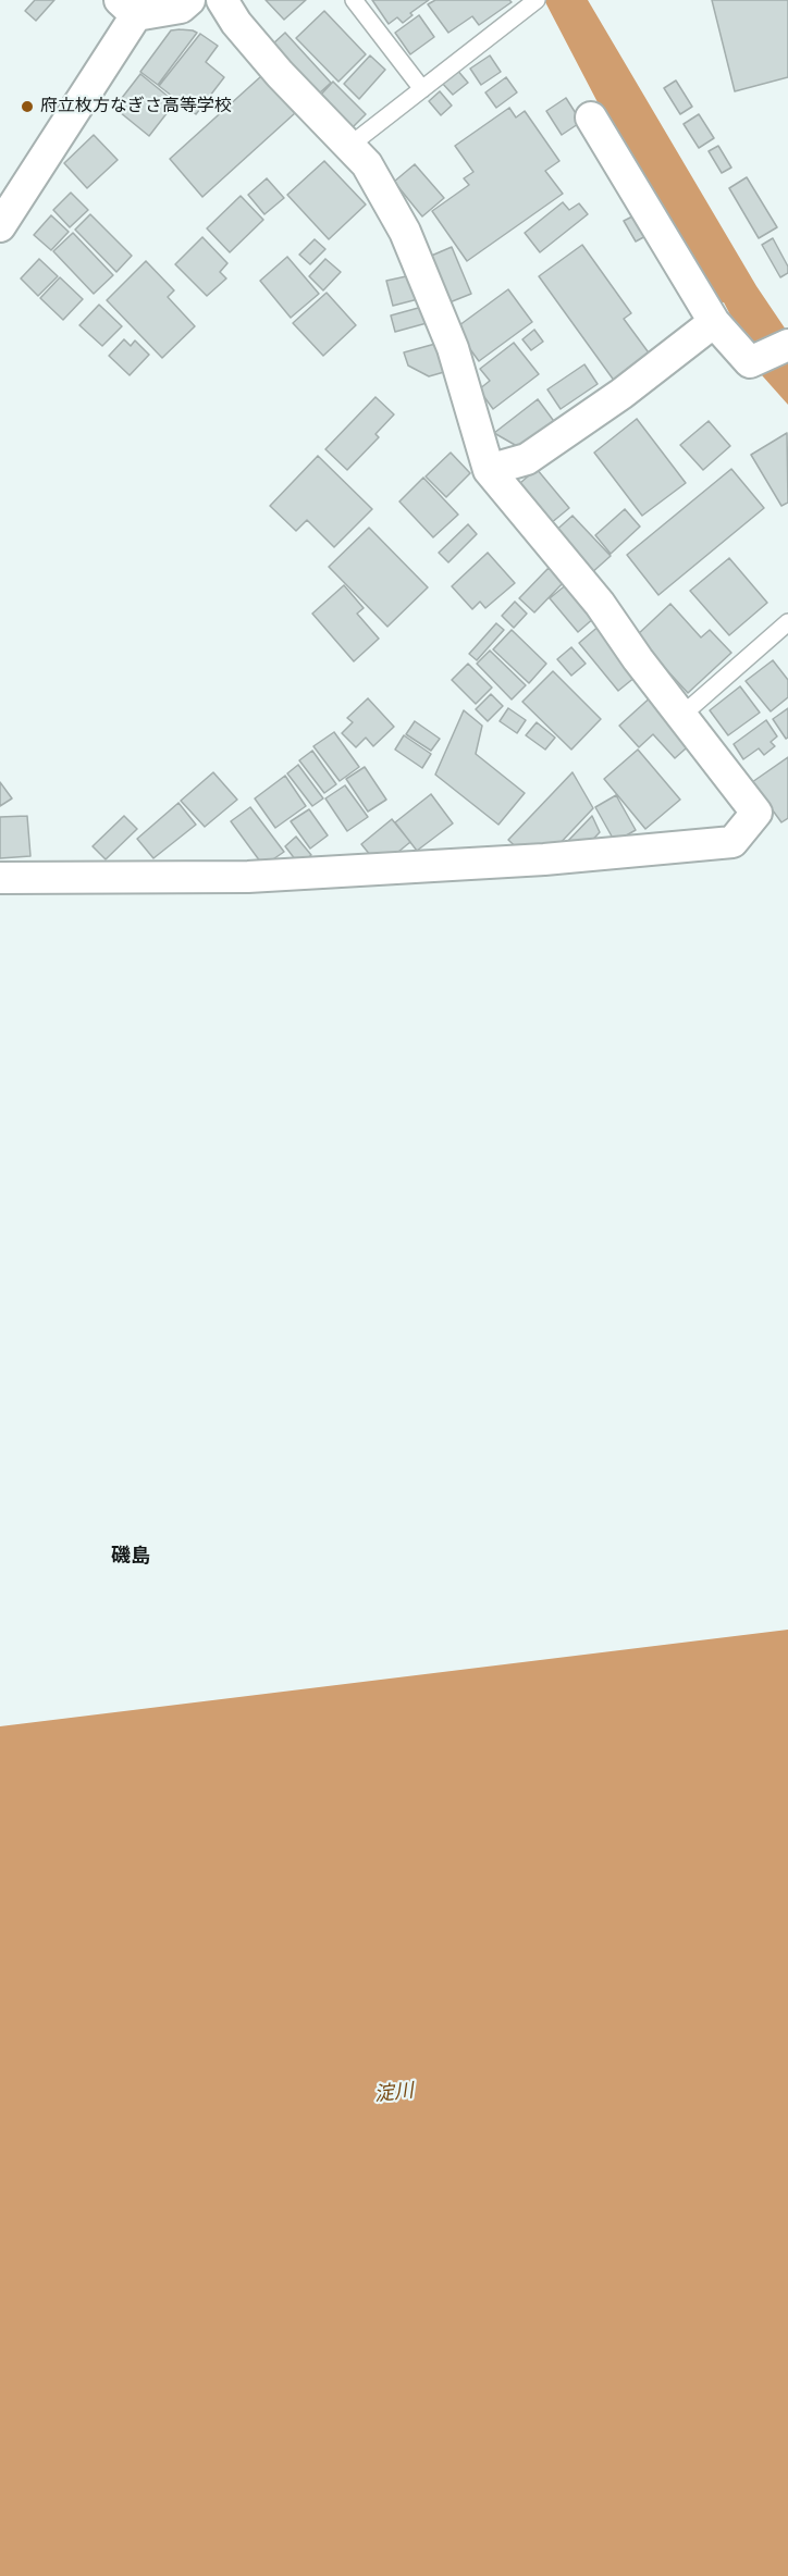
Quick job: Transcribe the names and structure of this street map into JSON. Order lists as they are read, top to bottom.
{
  "districts": ["磯島"],
  "water": ["淀川"],
  "places": ["府立枚方なぎさ高等学校"]
}
